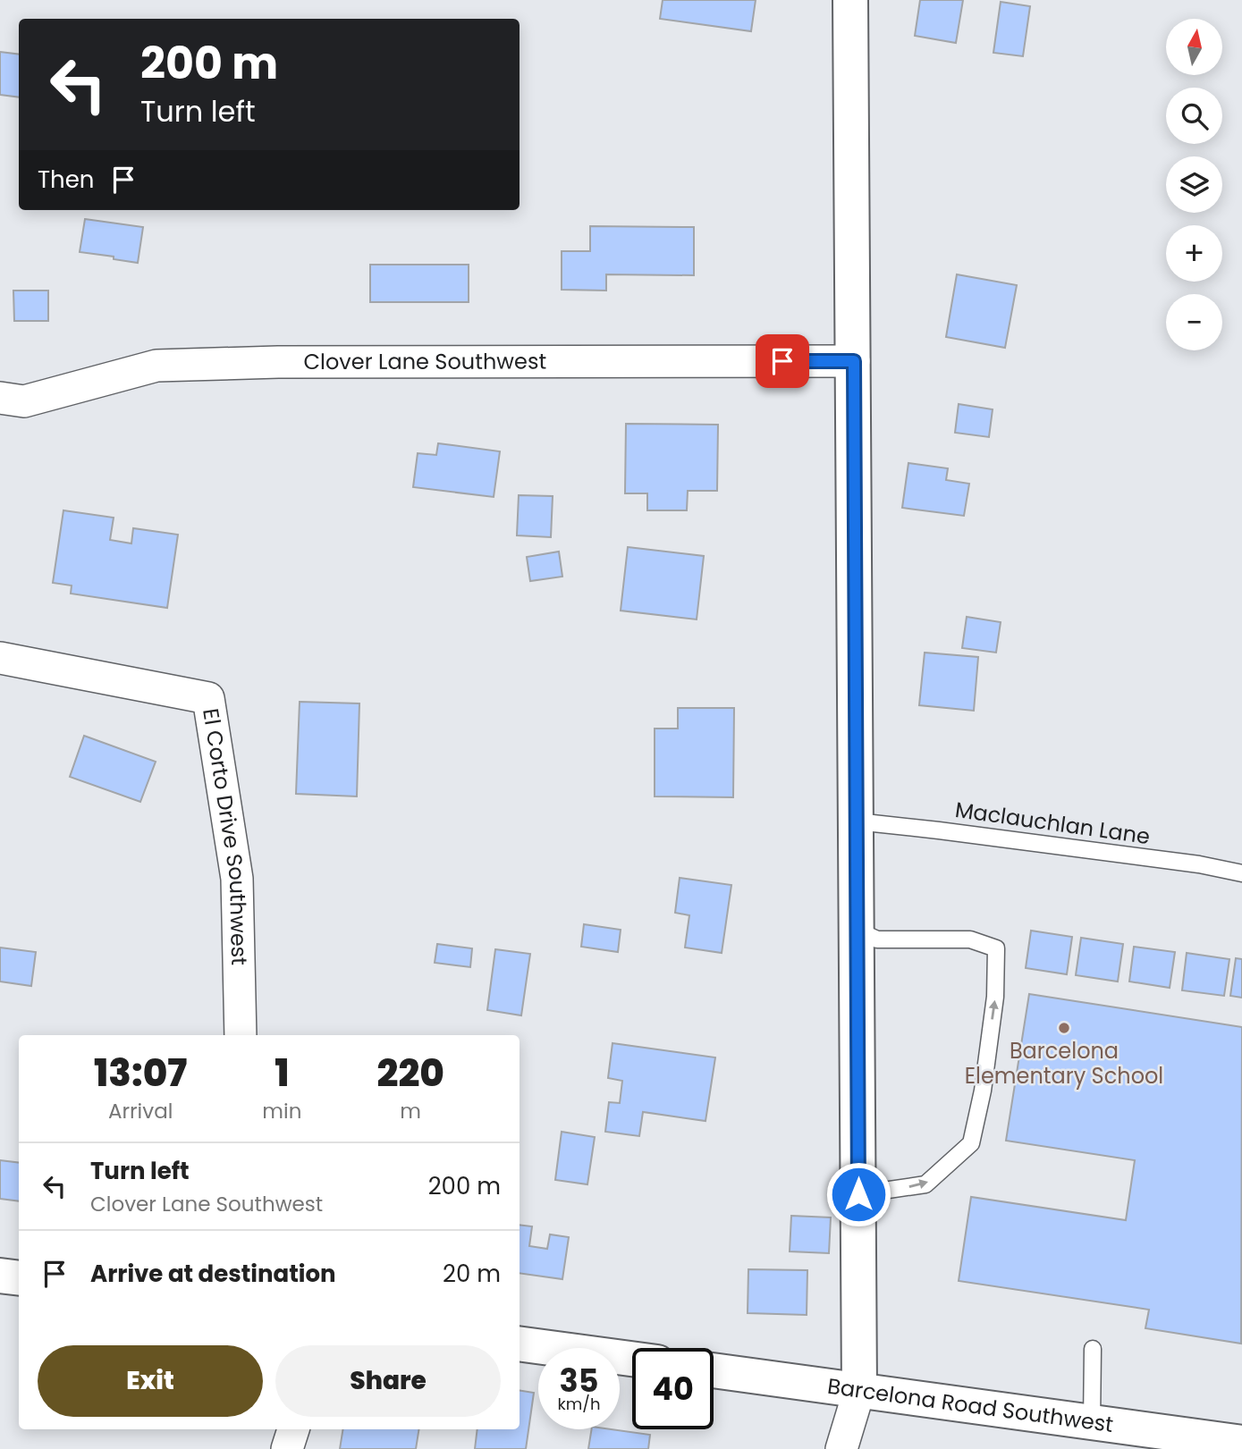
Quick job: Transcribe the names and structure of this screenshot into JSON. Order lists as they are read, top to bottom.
{
  "streets": {
    "street": ["Clover Lane Southwest", "El Corto Drive Southwest", "Barcelona Road Southwest"],
    "lane": ["Maclauchlan Lane"]
  },
  "places": ["Barcelona Elementary School"],
  "north": "top",
  "page": {
    "map_buttons": ["+", "−"],
    "turn": ["200 m", "Turn left"],
    "then": "Then",
    "eta": [
      "13:07",
      "Arrival",
      "1",
      "min",
      "220",
      "m"
    ],
    "list": [
      {
        "name": "Turn left",
        "note": "Clover Lane Southwest",
        "value": "200 m"
      },
      {
        "name": "Arrive at destination",
        "value": "20 m"
      }
    ],
    "buttons": ["Exit", "Share"],
    "speed": "35 km/h",
    "limit": "40"
  }
}
